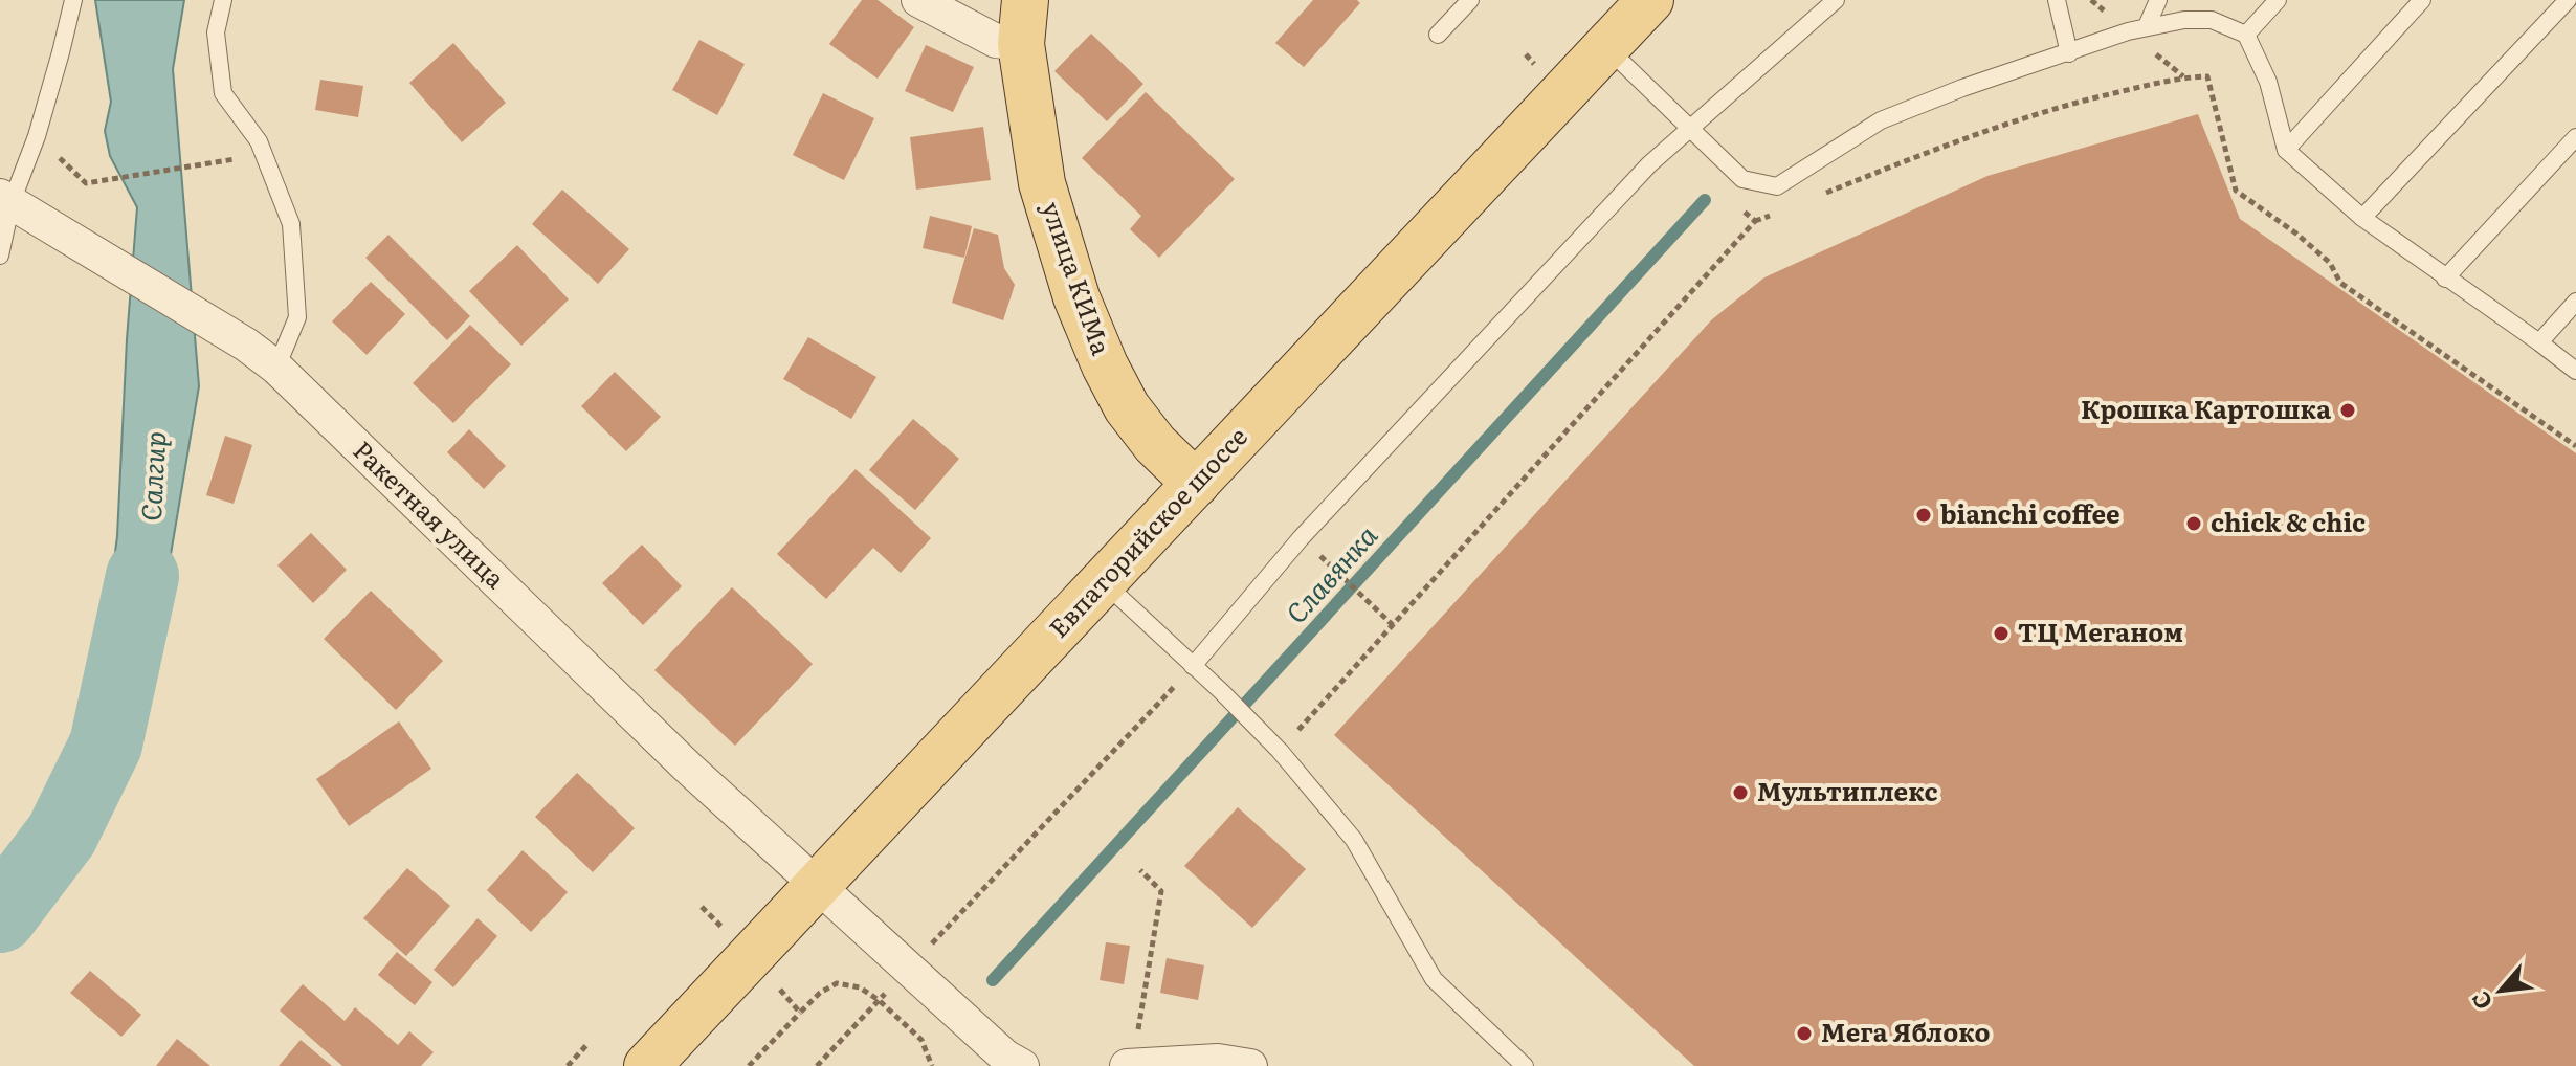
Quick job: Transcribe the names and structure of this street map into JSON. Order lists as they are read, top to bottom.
{
  "streets": {
    "main road": ["улица КИМа", "Евпаторийское шоссе"],
    "street": ["Ракетная улица"]
  },
  "crossings": [
    ["улица КИМа", "Евпаторийское шоссе"],
    ["Ракетная улица", "Евпаторийское шоссе"]
  ],
  "water": ["Салгир", "Славянка"],
  "places": [
    "Крошка Картошка",
    "bianchi coffee",
    "chick & chic",
    "ТЦ Меганом",
    "Мультиплекс",
    "Мега Яблоко"
  ],
  "north": "bottom left"
}
